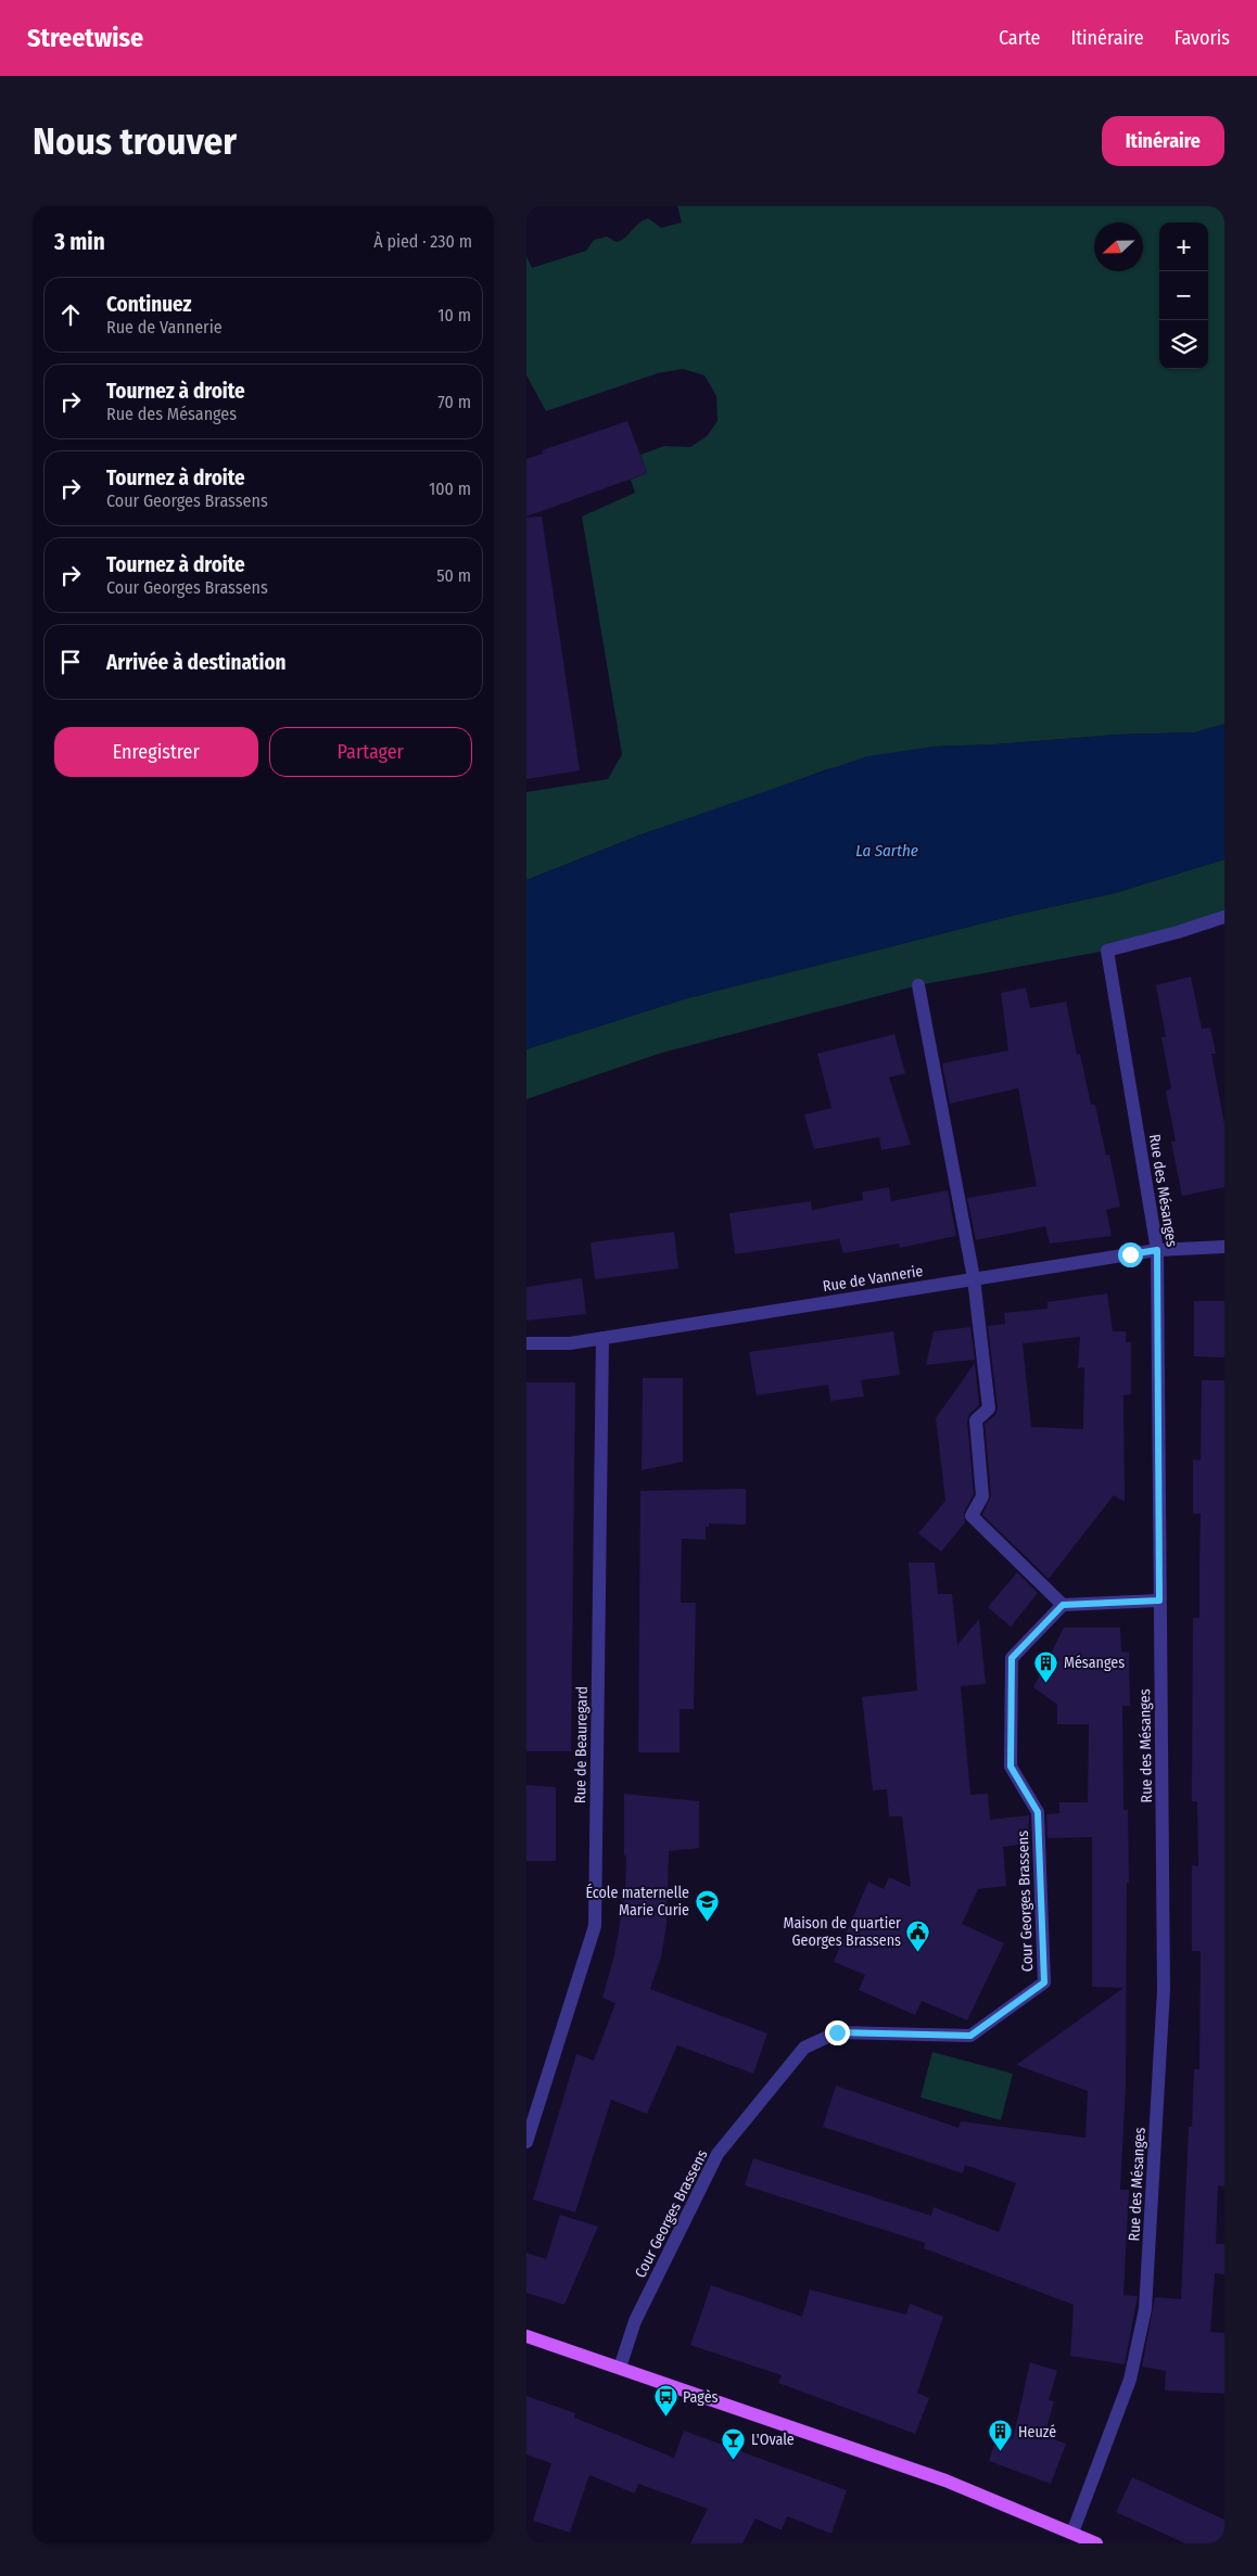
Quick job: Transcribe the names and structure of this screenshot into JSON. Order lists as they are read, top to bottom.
{
  "streets": {
    "street": [
      "Rue des Mésanges",
      "Rue de Vannerie",
      "Rue de Beauregard",
      "Cour Georges Brassens"
    ]
  },
  "crossings": [
    ["Rue des Mésanges", "Rue de Vannerie"],
    ["Rue de Vannerie", "Rue de Beauregard"]
  ],
  "water": ["La Sarthe"],
  "places": {
    "building": ["Mésanges", "Heuzé"],
    "school or university": ["École maternelle Marie Curie"],
    "public building": ["Maison de quartier Georges Brassens"],
    "bus stop": ["Pagès"],
    "bar": ["L'Ovale"]
  },
  "north": "left",
  "page": {
    "header": "Streetwise",
    "nav": ["Carte", "Itinéraire", "Favoris"],
    "buttons": [
      "Itinéraire",
      ["Enregistrer", "Partager"]
    ],
    "title": "Nous trouver",
    "heading": ["3 min", "À pied · 230 m"],
    "map_buttons": ["+", "−"],
    "list": [
      ["Continuez", "Rue de Vannerie", "10 m"],
      ["Tournez à droite", "Rue des Mésanges", "70 m"],
      ["Tournez à droite", "Cour Georges Brassens", "100 m"],
      ["Tournez à droite", "Cour Georges Brassens", "50 m"],
      "Arrivée à destination"
    ]
  }
}
